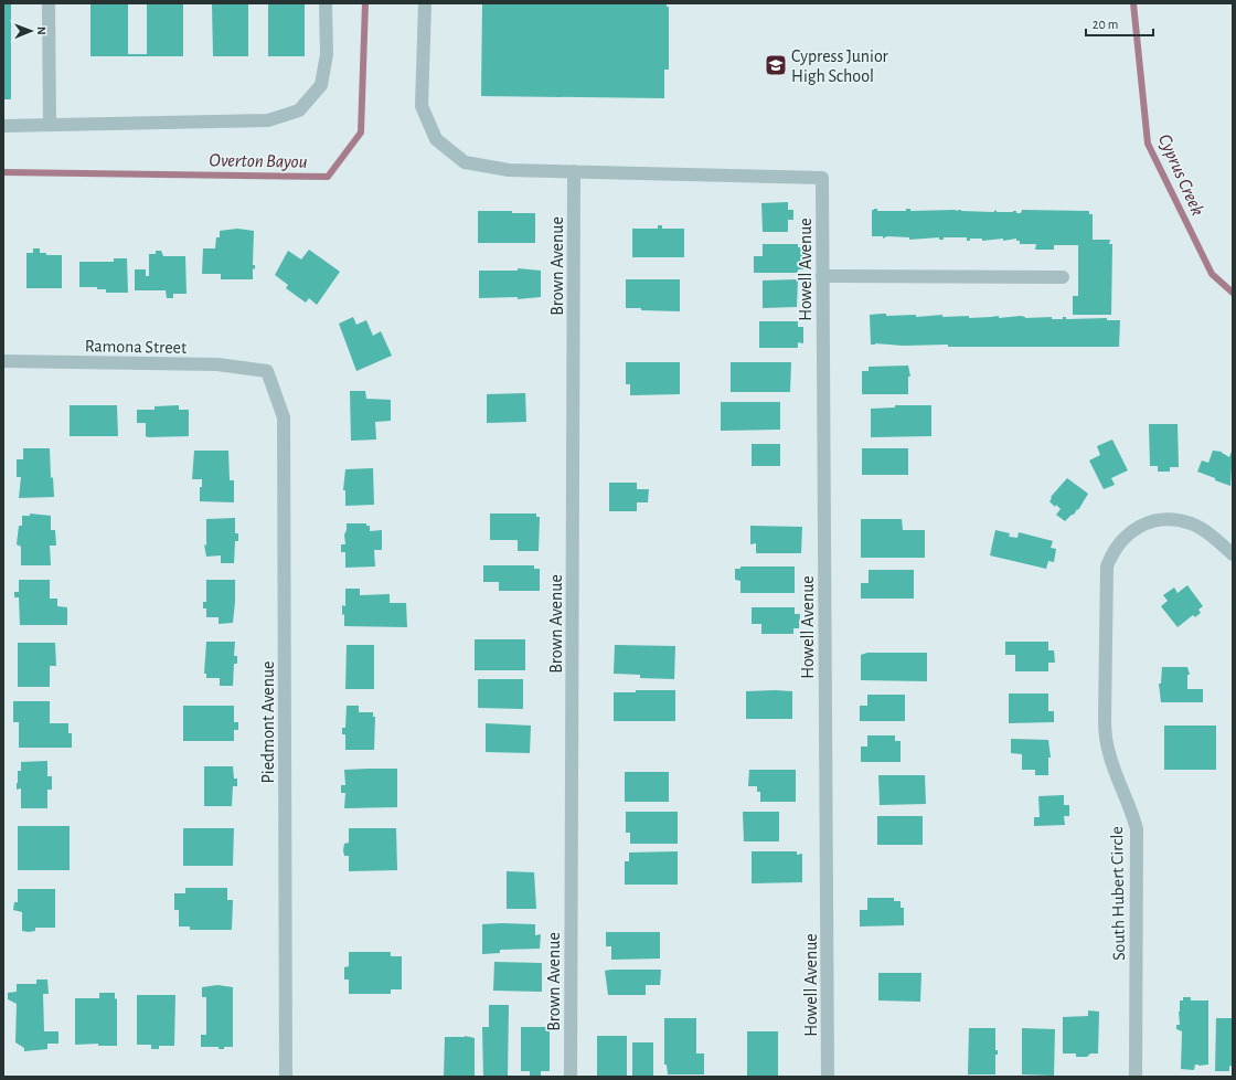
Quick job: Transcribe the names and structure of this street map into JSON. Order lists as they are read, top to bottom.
{
  "streets": {
    "street": [
      "Brown Avenue",
      "Howell Avenue",
      "Ramona Street",
      "Piedmont Avenue",
      "South Hubert Circle"
    ]
  },
  "crossings": [
    ["Brown Avenue", "Howell Avenue"],
    ["Ramona Street", "Piedmont Avenue"]
  ],
  "water": ["Overton Bayou", "Cyprus Creek"],
  "places": {
    "school or university": ["Cypress Junior High School"]
  },
  "scale_bar": "20 m",
  "north": "right"
}
